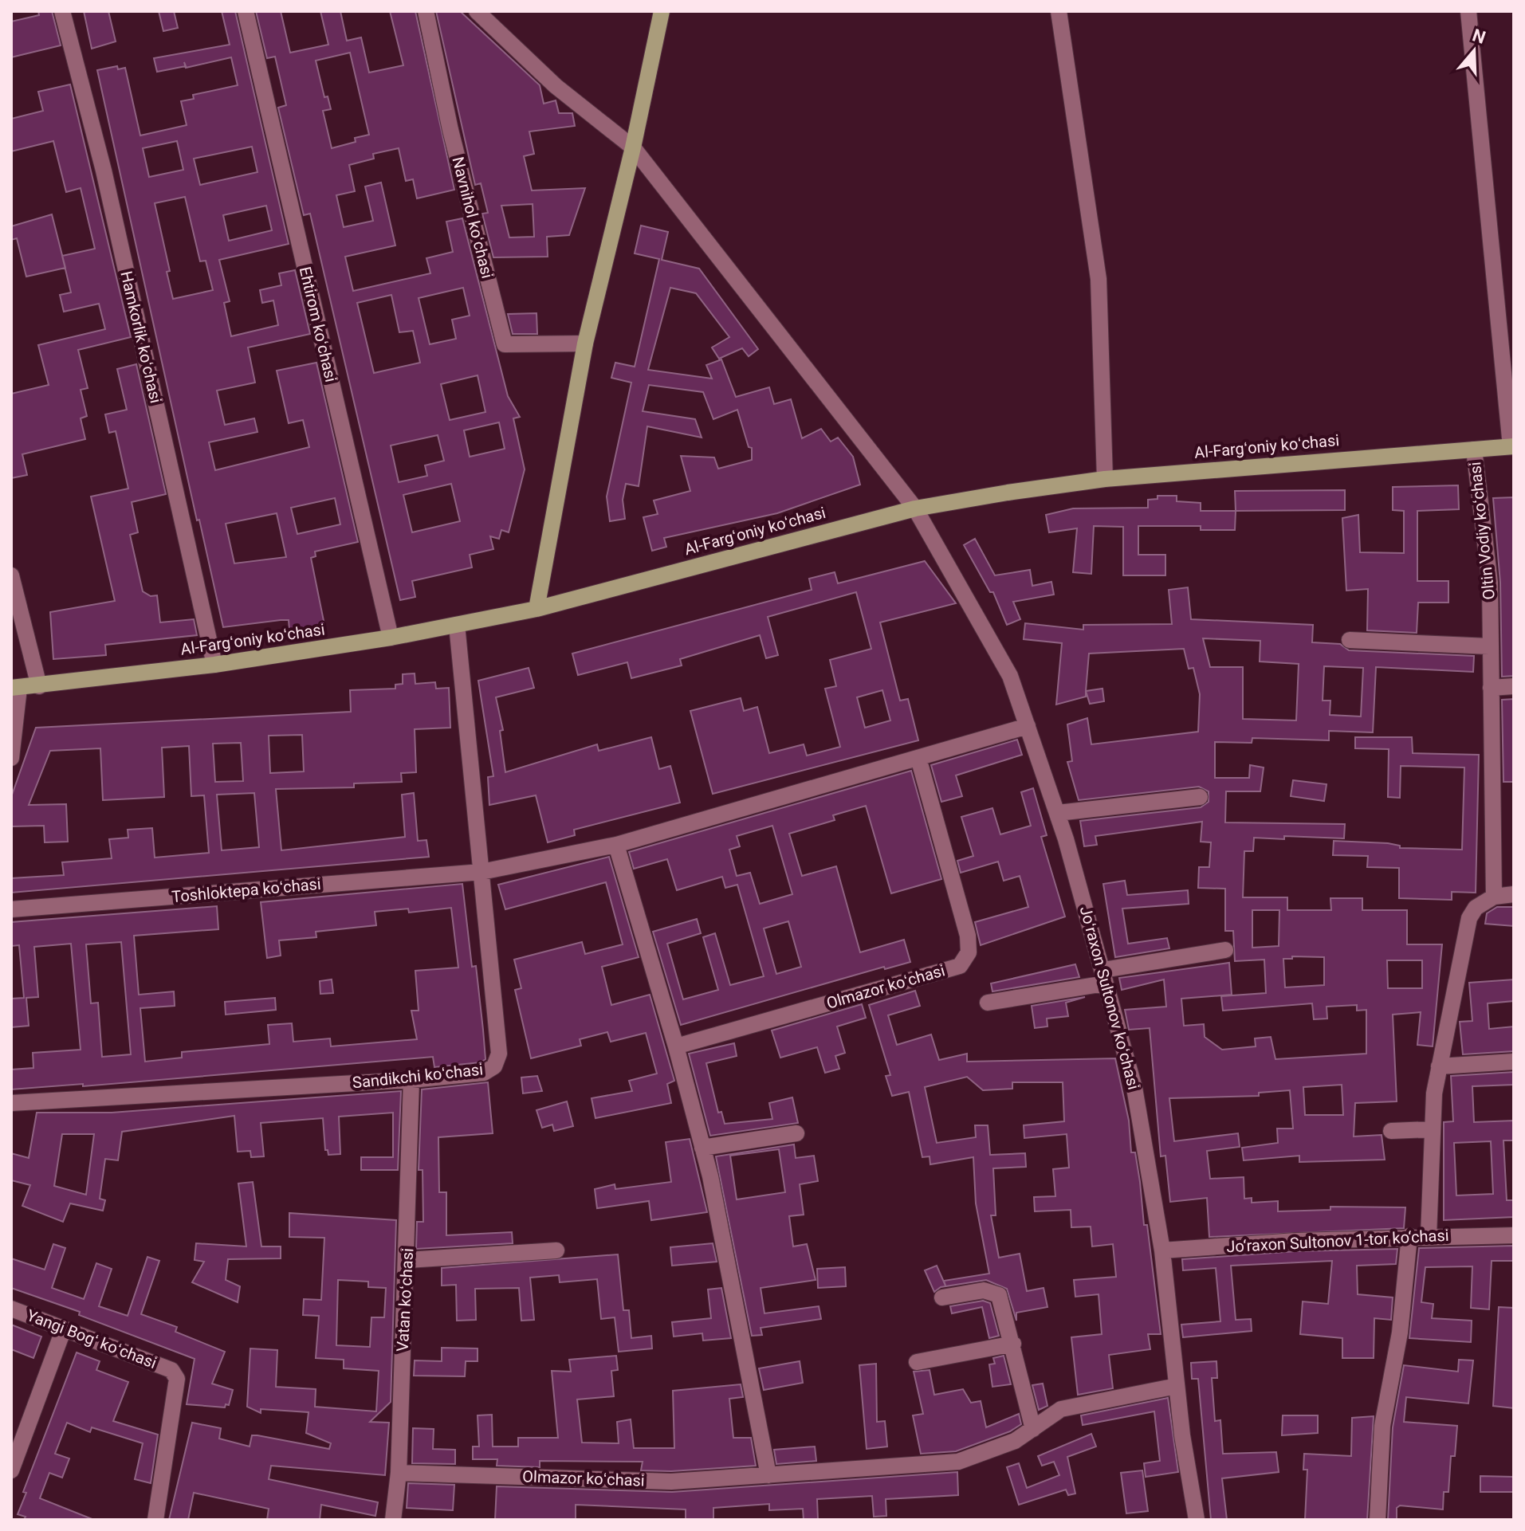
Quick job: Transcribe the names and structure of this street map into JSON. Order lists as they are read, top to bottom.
{
  "streets": {
    "main road": ["Al-Fargʻoniy koʻchasi"],
    "street": [
      "Navnihol koʻchasi",
      "Ehtirom koʻchasi",
      "Hamkorlik koʻchasi",
      "Oltin Vodiy koʻchasi",
      "Toshloktepa koʻchasi",
      "Olmazor koʻchasi",
      "Joʻraxon Sultonov koʻchasi",
      "Sandikchi koʻchasi",
      "Jo‘raxon Sultonov 1-tor ko‘chasi",
      "Vatan koʻchasi",
      "Yangi Bogʻ koʻchasi"
    ]
  },
  "crossings": [
    ["Ehtirom koʻchasi", "Al-Fargʻoniy koʻchasi"],
    ["Hamkorlik koʻchasi", "Al-Fargʻoniy koʻchasi"],
    ["Al-Fargʻoniy koʻchasi", "Oltin Vodiy koʻchasi"],
    ["Al-Fargʻoniy koʻchasi", "Joʻraxon Sultonov koʻchasi"],
    ["Al-Fargʻoniy koʻchasi", "Sandikchi koʻchasi"],
    ["Toshloktepa koʻchasi", "Sandikchi koʻchasi"],
    ["Olmazor koʻchasi", "Joʻraxon Sultonov koʻchasi"],
    ["Olmazor koʻchasi", "Vatan koʻchasi"],
    ["Joʻraxon Sultonov koʻchasi", "Jo‘raxon Sultonov 1-tor ko‘chasi"],
    ["Sandikchi koʻchasi", "Vatan koʻchasi"]
  ],
  "north": "top"
}
